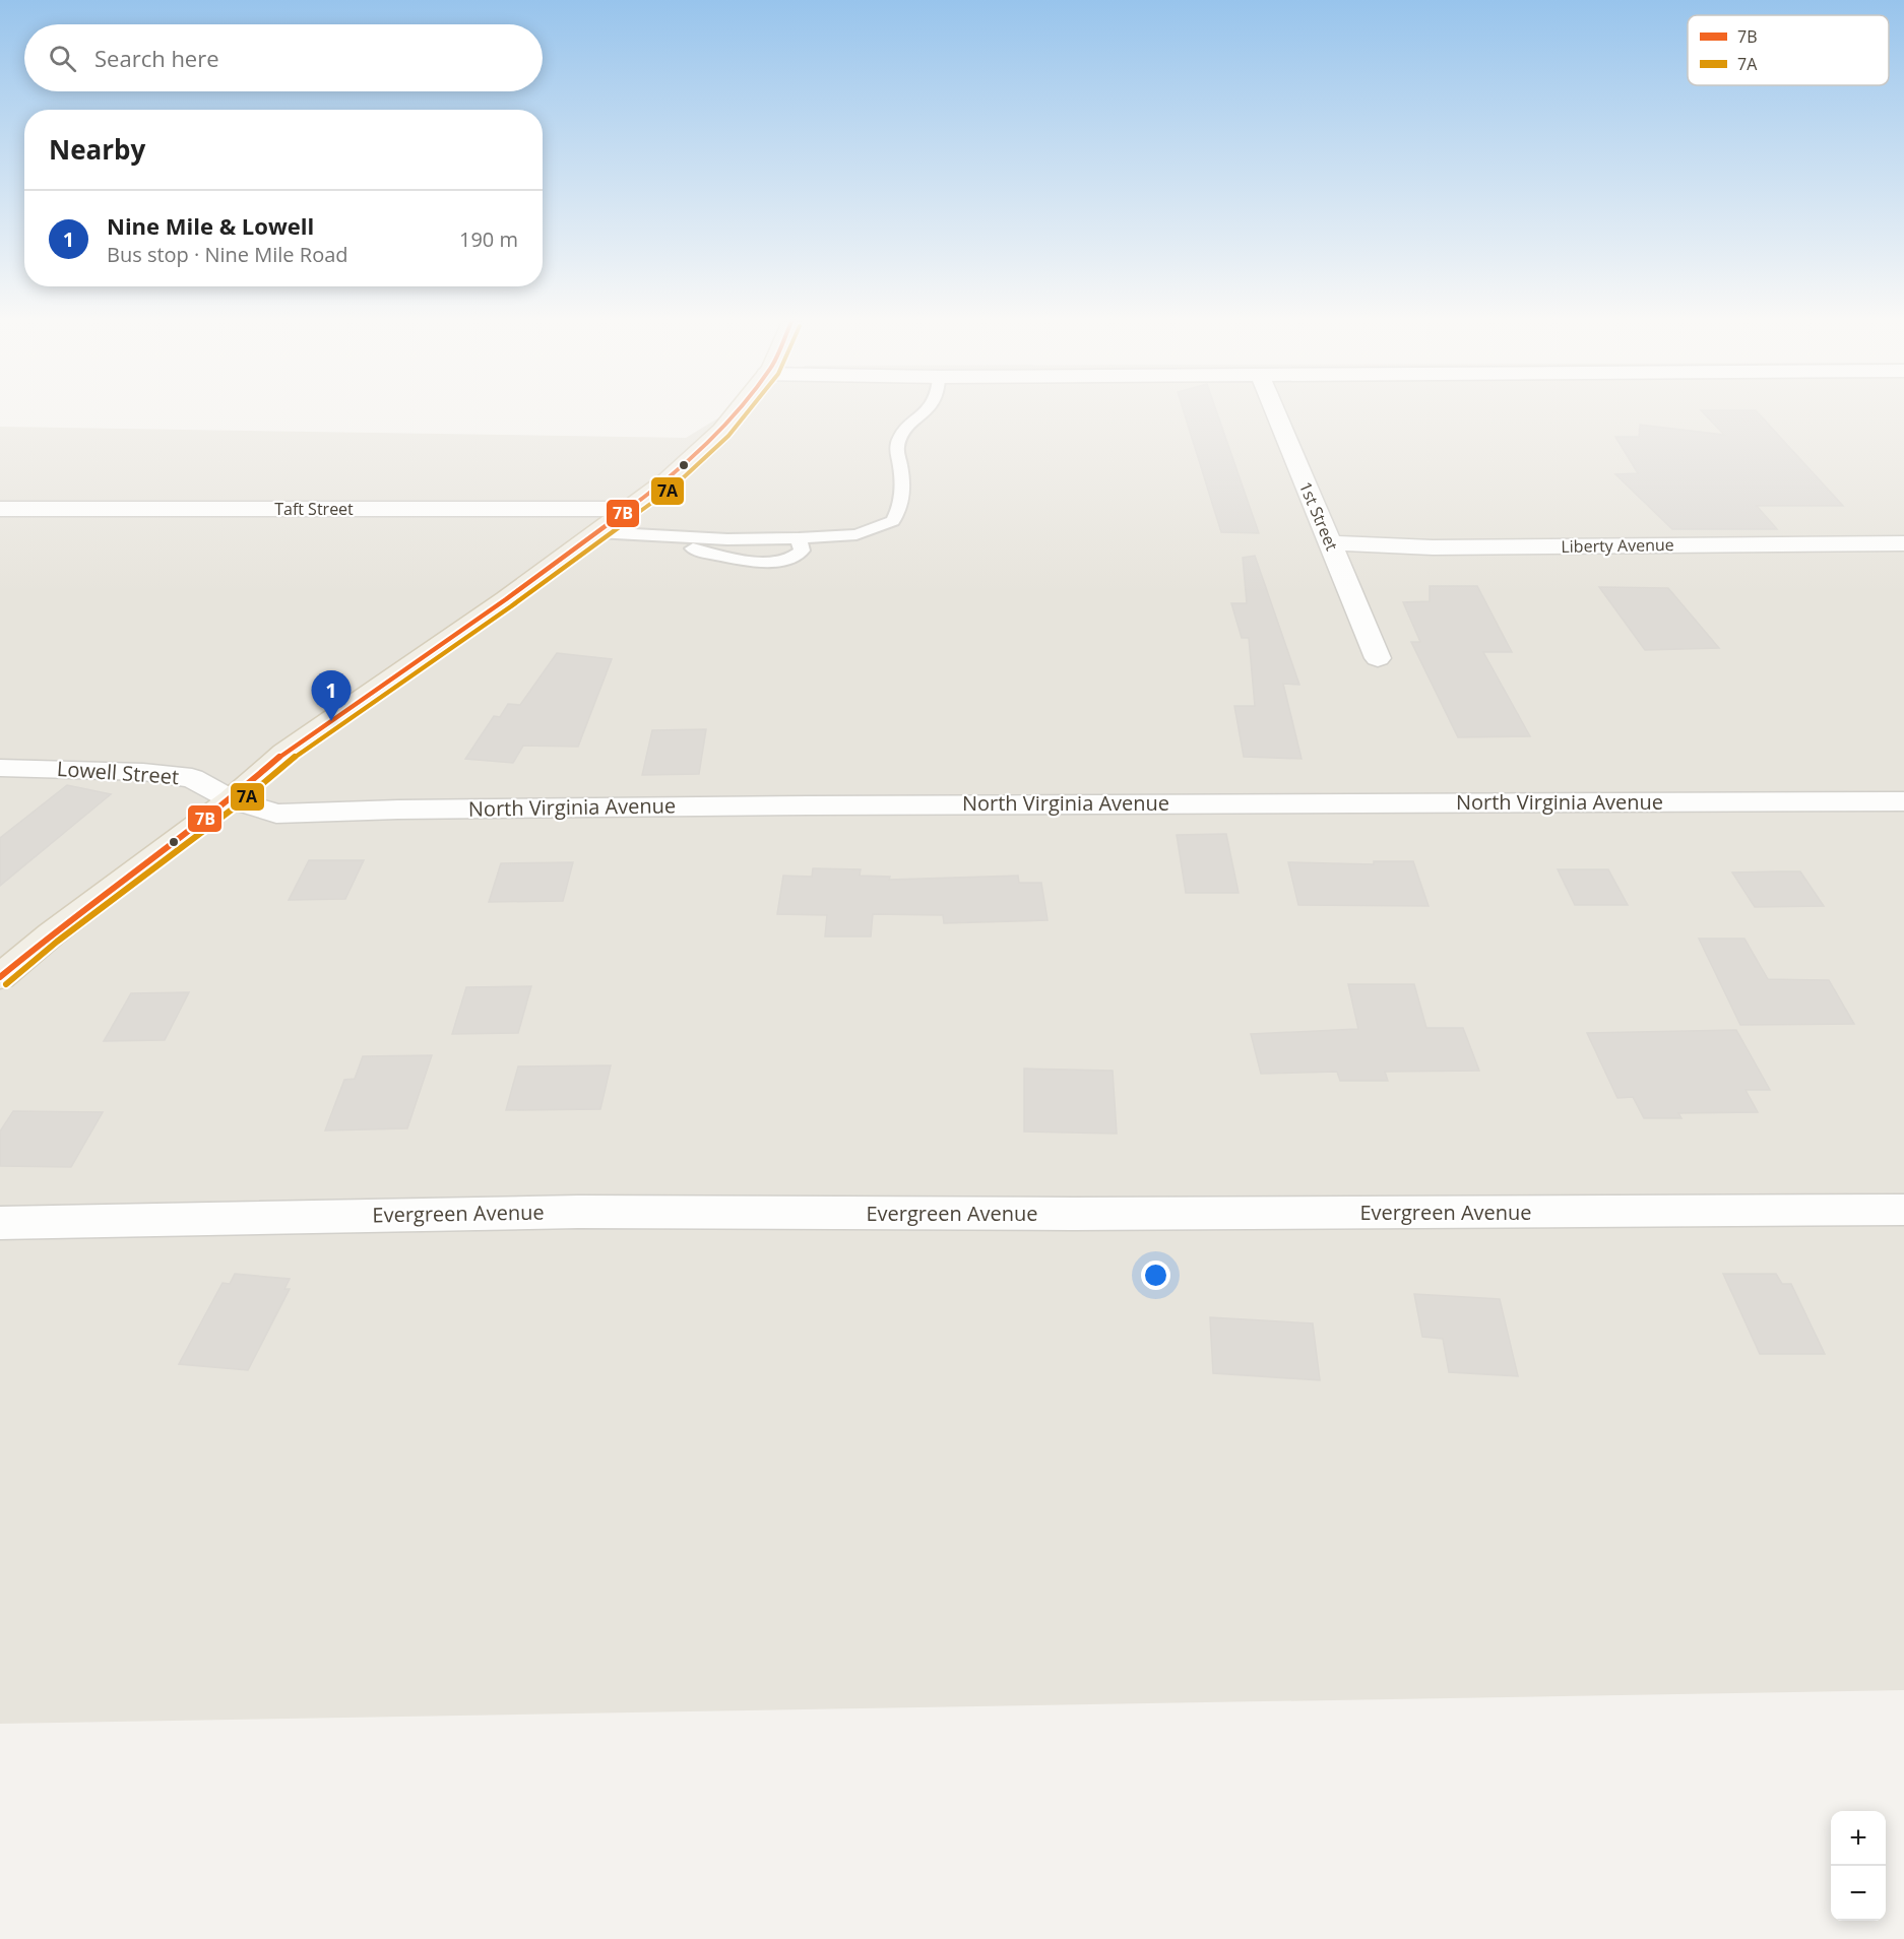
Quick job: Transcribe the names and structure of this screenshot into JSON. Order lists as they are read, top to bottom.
{
  "streets": {
    "street": [
      "Taft Street",
      "1st Street",
      "Liberty Avenue",
      "Lowell Street",
      "North Virginia Avenue",
      "Evergreen Avenue"
    ]
  },
  "crossings": [
    ["1st Street", "Liberty Avenue"],
    ["Lowell Street", "North Virginia Avenue"]
  ],
  "lines": ["transit line 7B", "transit line 7A"],
  "legend": ["7B", "7A"],
  "page": {
    "search": "Search here",
    "heading": "Nearby",
    "list": [
      {
        "mark": "1",
        "name": "Nine Mile & Lowell",
        "note": "Bus stop · Nine Mile Road",
        "value": "190 m"
      }
    ],
    "pins": "1",
    "map_buttons": ["+", "−"]
  }
}
